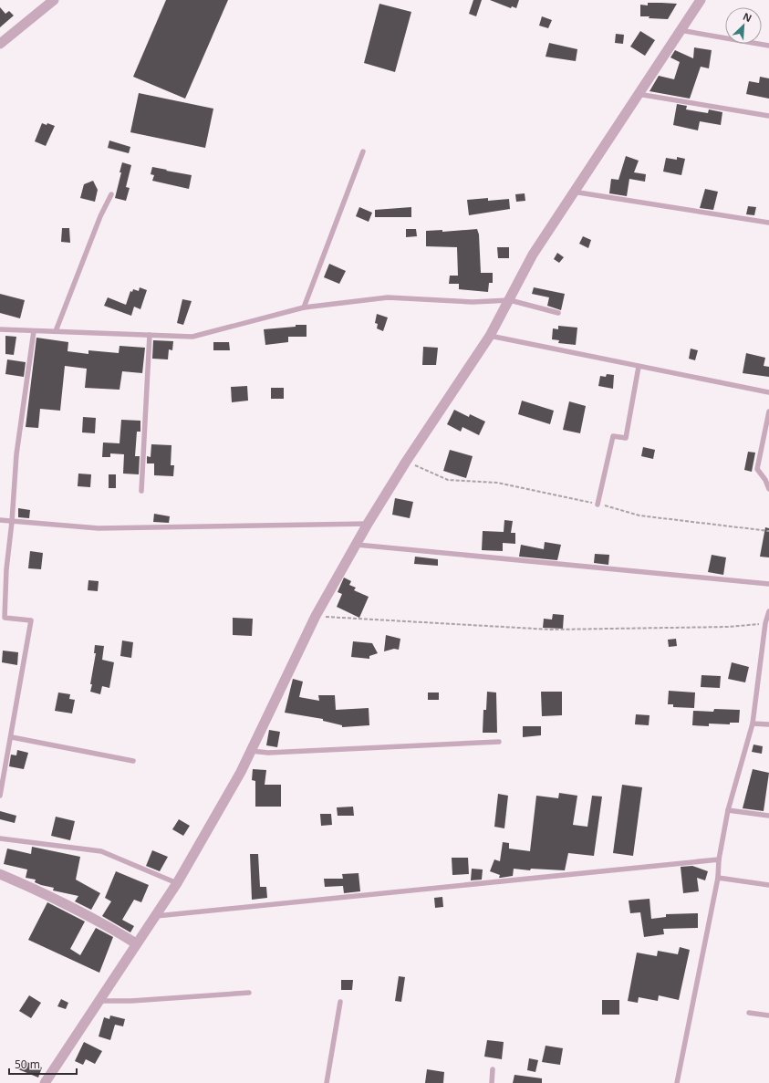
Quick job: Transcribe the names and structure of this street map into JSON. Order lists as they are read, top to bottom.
{
  "scale_bar": "50 m",
  "north": "top right"
}
